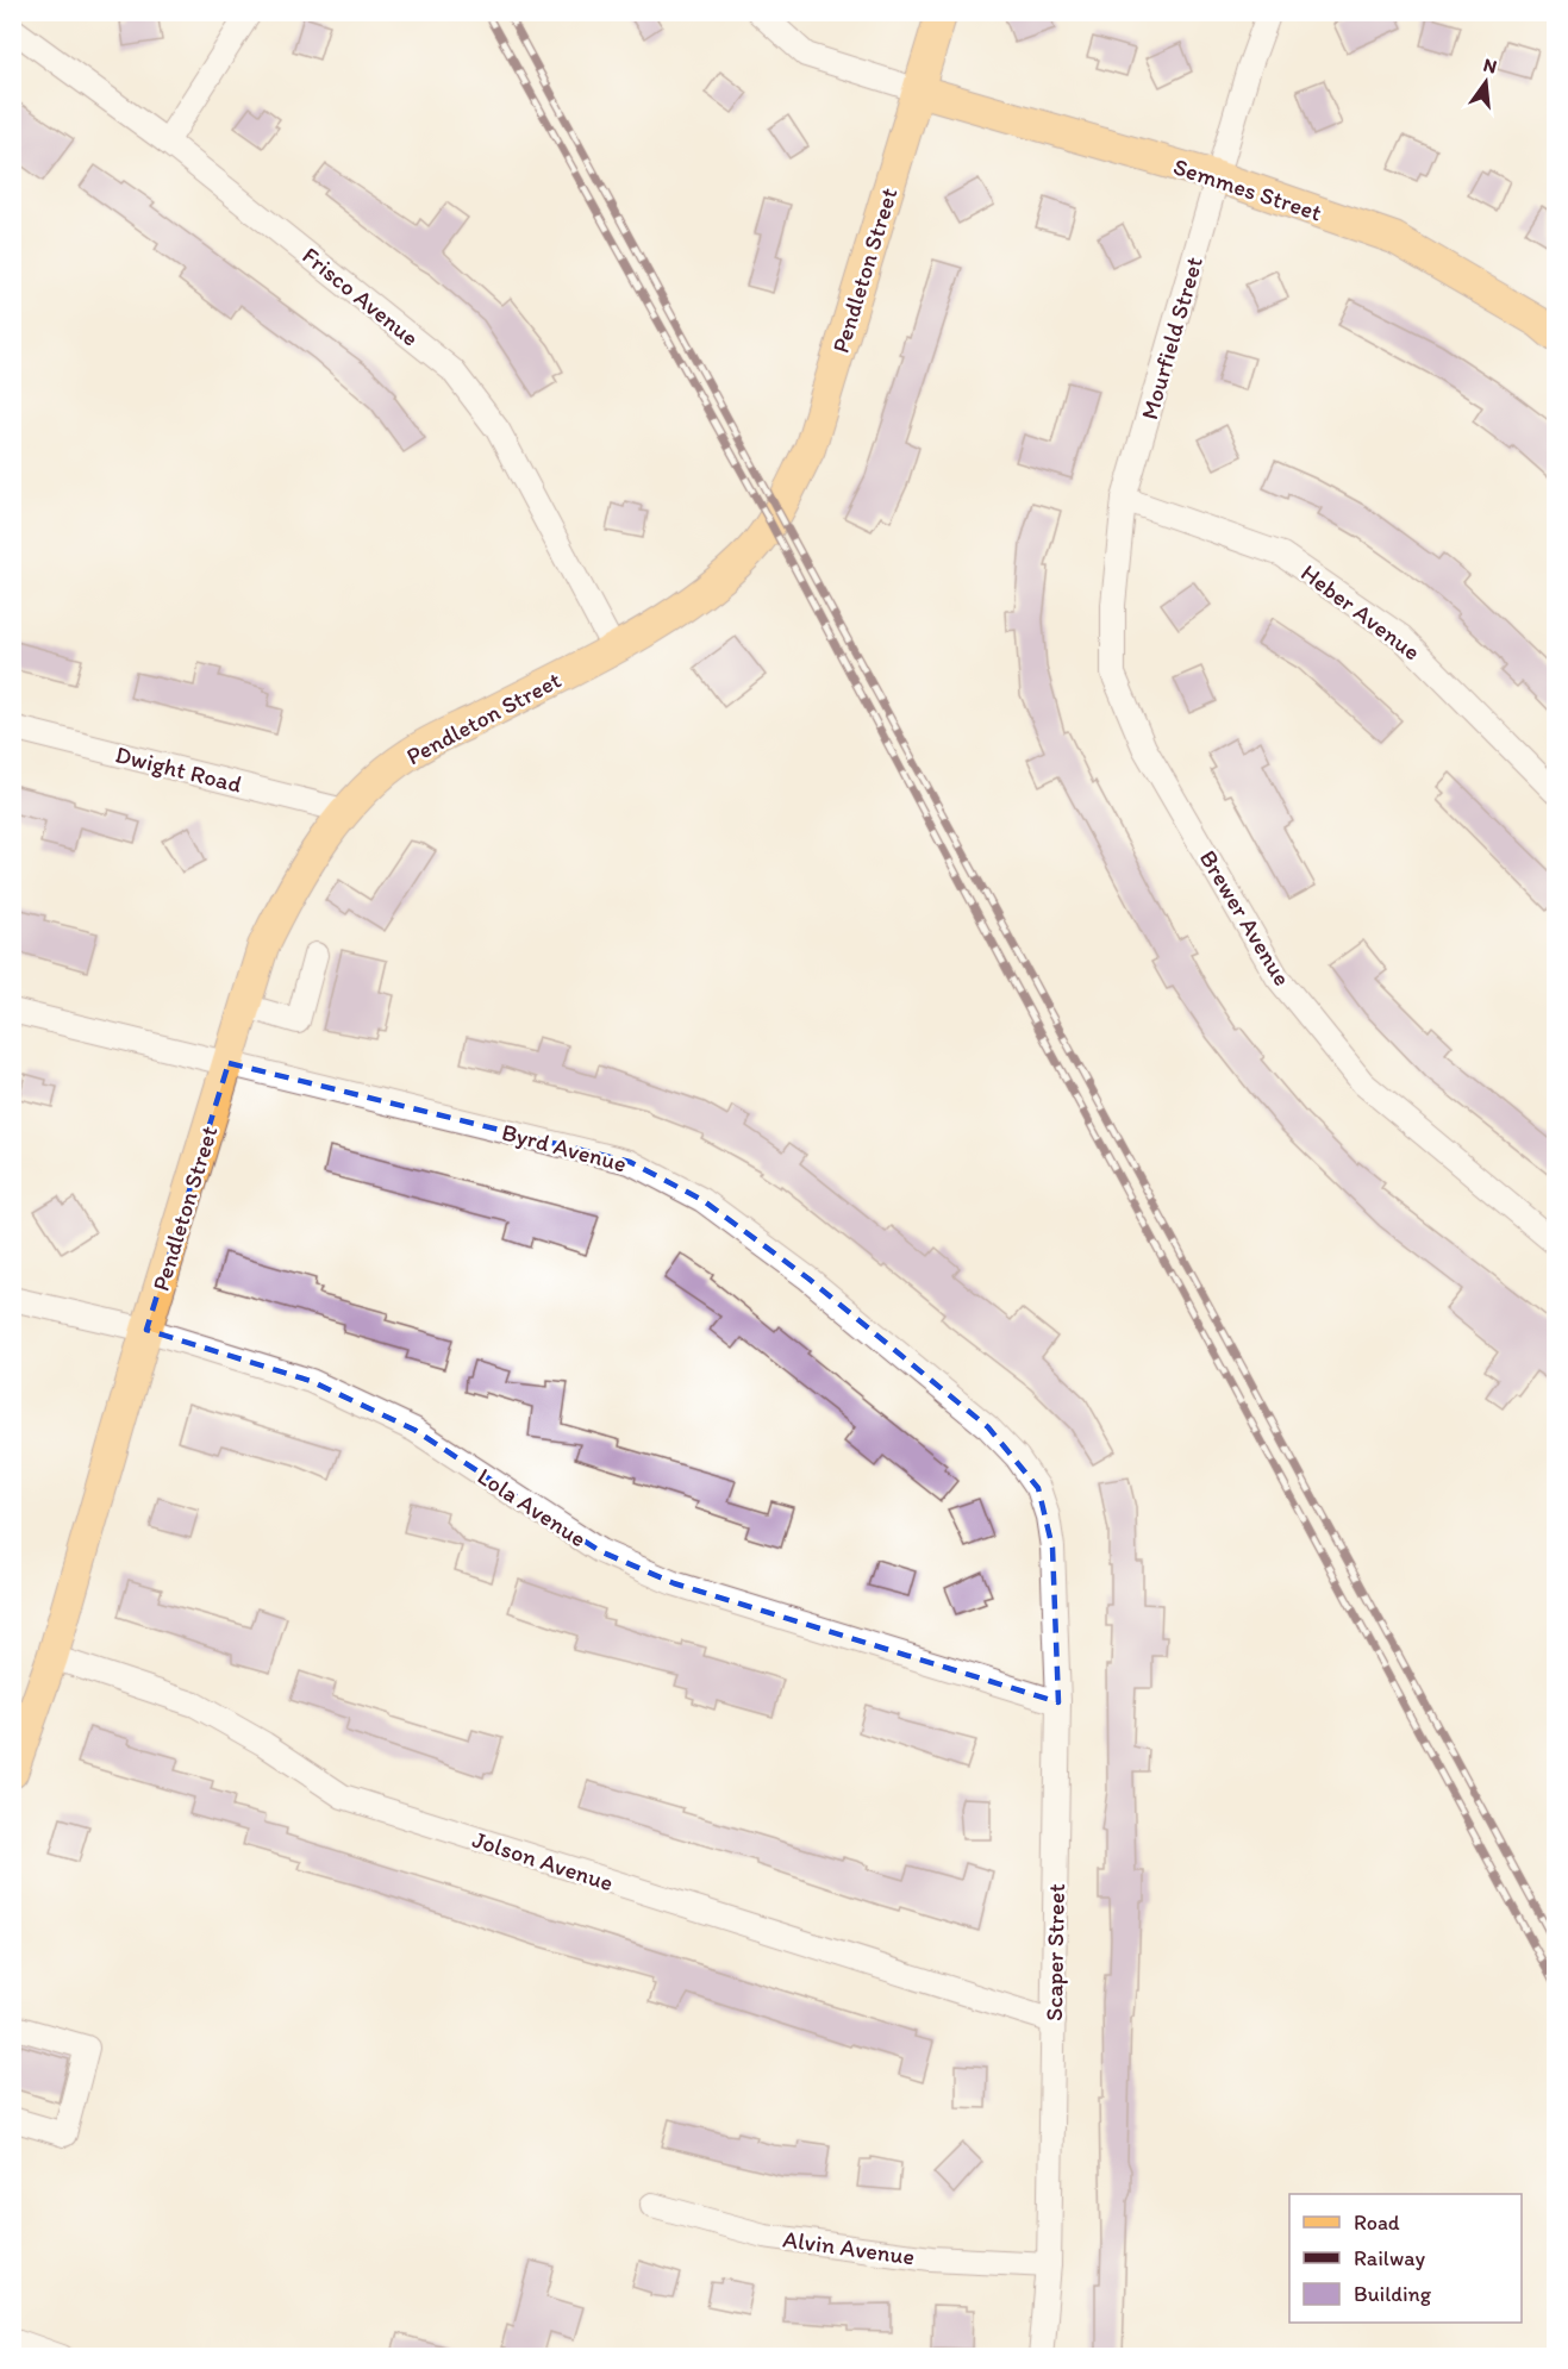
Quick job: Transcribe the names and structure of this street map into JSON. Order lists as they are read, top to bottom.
{
  "streets": {
    "main road": ["Semmes Street", "Pendleton Street"],
    "street": [
      "Frisco Avenue",
      "Mourfield Street",
      "Heber Avenue",
      "Dwight Road",
      "Brewer Avenue",
      "Byrd Avenue",
      "Lola Avenue",
      "Jolson Avenue",
      "Scaper Street",
      "Alvin Avenue"
    ]
  },
  "crossings": [
    ["Semmes Street", "Pendleton Street"],
    ["Semmes Street", "Mourfield Street"],
    ["Pendleton Street", "Frisco Avenue"],
    ["Pendleton Street", "Dwight Road"],
    ["Pendleton Street", "Byrd Avenue"],
    ["Pendleton Street", "Lola Avenue"],
    ["Pendleton Street", "Jolson Avenue"],
    ["Mourfield Street", "Heber Avenue"],
    ["Mourfield Street", "Brewer Avenue"],
    ["Heber Avenue", "Brewer Avenue"],
    ["Byrd Avenue", "Scaper Street"],
    ["Lola Avenue", "Scaper Street"],
    ["Jolson Avenue", "Scaper Street"],
    ["Scaper Street", "Alvin Avenue"]
  ],
  "legend": ["Road", "Railway", "Building"],
  "north": "top"
}
